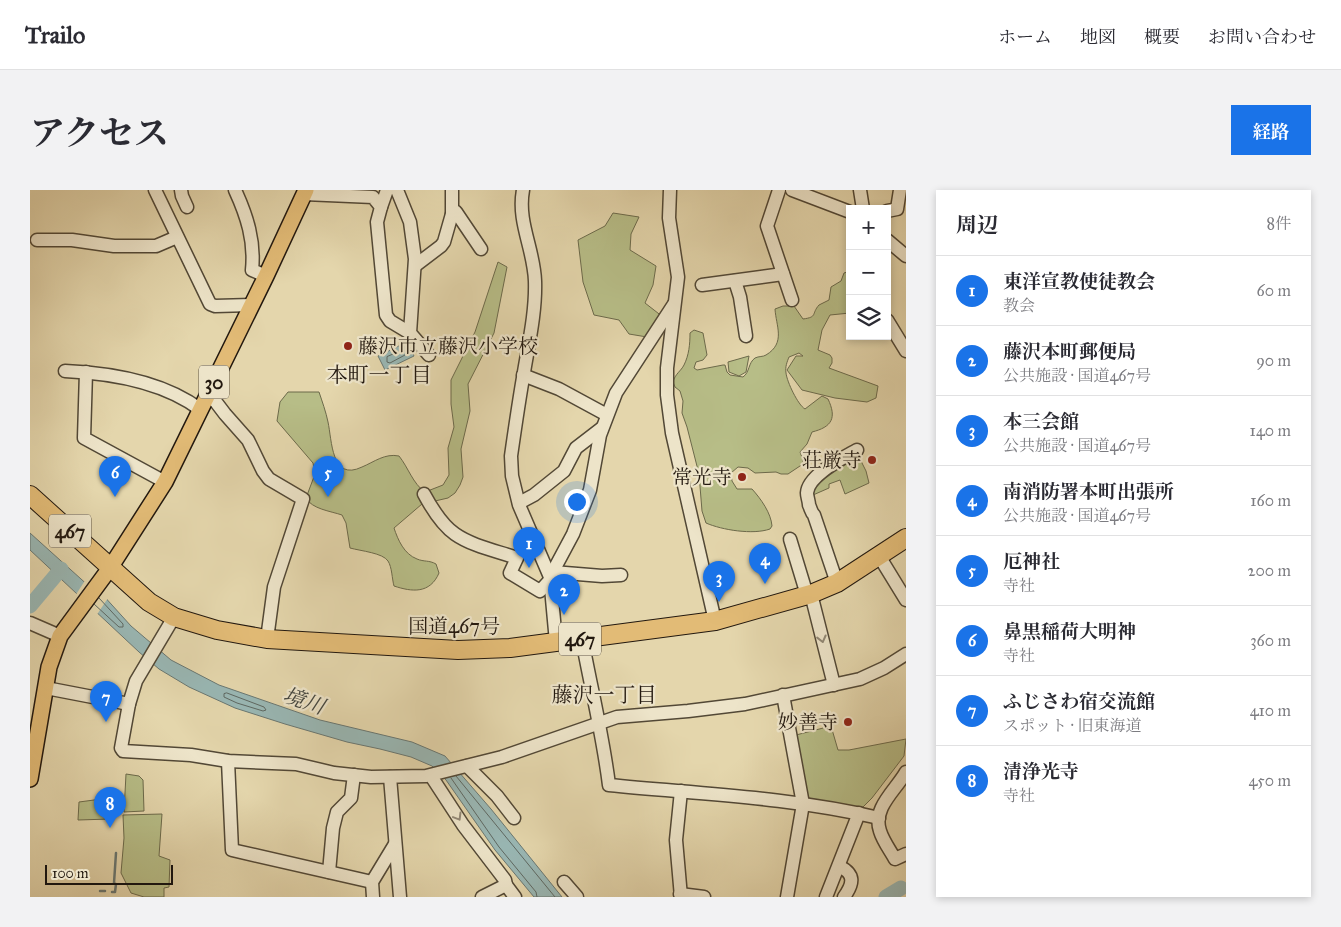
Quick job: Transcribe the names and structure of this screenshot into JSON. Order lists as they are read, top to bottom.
{
  "streets": {
    "highway": ["467", "国道467号"],
    "main road": ["30"]
  },
  "crossings": [
    ["30", "国道467号"]
  ],
  "districts": ["本町一丁目", "藤沢一丁目"],
  "water": ["境川"],
  "places": [
    "藤沢市立藤沢小学校",
    "荘厳寺",
    "常光寺",
    "妙善寺"
  ],
  "scale_bar": "100 m",
  "page": {
    "header": "Trailo",
    "nav": [
      "ホーム",
      "地図",
      "概要",
      "お問い合わせ"
    ],
    "title": "アクセス",
    "buttons": "経路",
    "heading": ["周辺", "8件"],
    "map_buttons": ["+", "−"],
    "list": [
      {
        "mark": "1",
        "name": "東洋宣教使徒教会",
        "note": "教会",
        "value": "60 m"
      },
      {
        "mark": "2",
        "name": "藤沢本町郵便局",
        "note": "公共施設 · 国道467号",
        "value": "90 m"
      },
      {
        "mark": "3",
        "name": "本三会館",
        "note": "公共施設 · 国道467号",
        "value": "140 m"
      },
      {
        "mark": "4",
        "name": "南消防署本町出張所",
        "note": "公共施設 · 国道467号",
        "value": "160 m"
      },
      {
        "mark": "5",
        "name": "厄神社",
        "note": "寺社",
        "value": "200 m"
      },
      {
        "mark": "6",
        "name": "鼻黒稲荷大明神",
        "note": "寺社",
        "value": "360 m"
      },
      {
        "mark": "7",
        "name": "ふじさわ宿交流館",
        "note": "スポット · 旧東海道",
        "value": "410 m"
      },
      {
        "mark": "8",
        "name": "清浄光寺",
        "note": "寺社",
        "value": "450 m"
      }
    ],
    "pins": [
      "5",
      "6",
      "1",
      "4",
      "3",
      "2",
      "7",
      "8"
    ],
    "scale": "100 m"
  }
}
